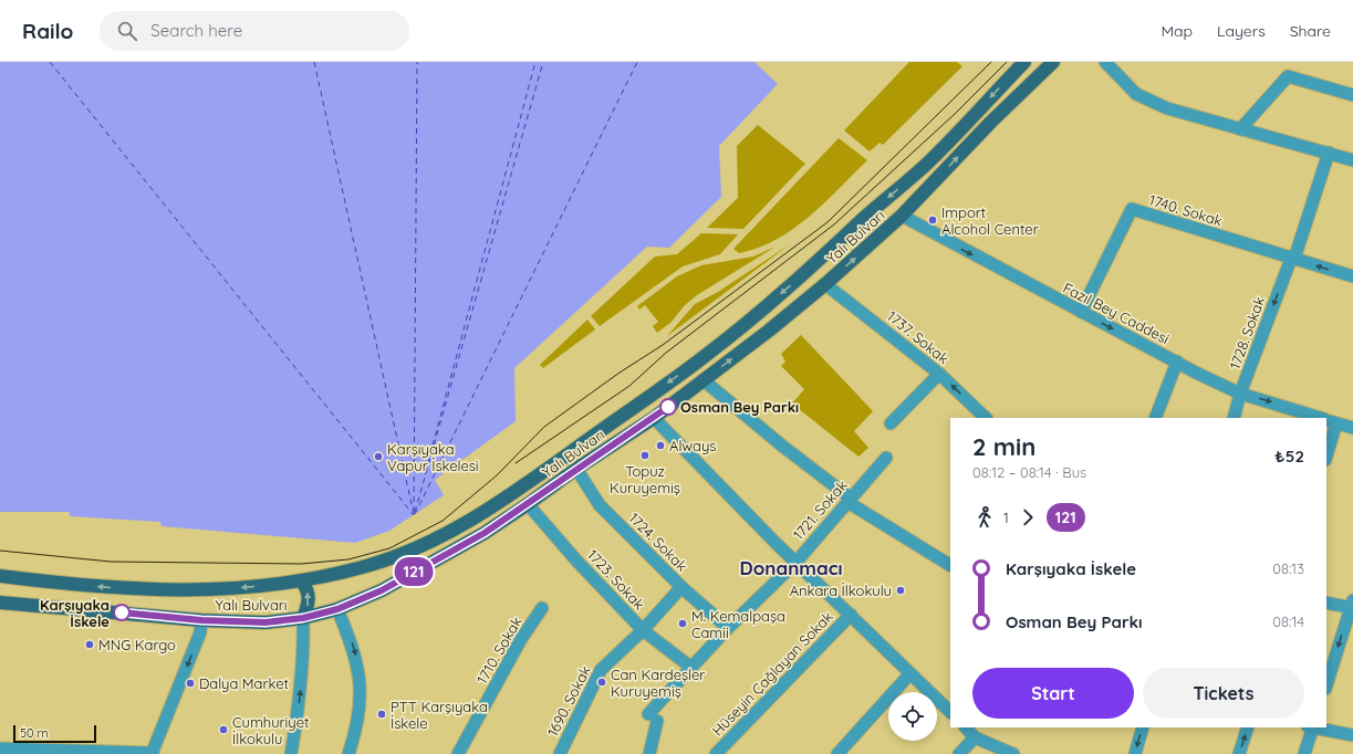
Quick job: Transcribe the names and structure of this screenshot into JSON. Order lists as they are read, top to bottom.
{
  "streets": {
    "main road": ["Yalı Bulvarı"],
    "street": [
      "1740. Sokak",
      "Fazıl Bey Caddesi",
      "1728. Sokak",
      "1737. Sokak",
      "1721. Sokak",
      "1724. Sokak",
      "1723. Sokak",
      "1710. Sokak",
      "Hüseyin Çağlayan Sokak",
      "1690. Sokak"
    ]
  },
  "crossings": [
    ["1740. Sokak", "Fazıl Bey Caddesi"],
    ["1740. Sokak", "1728. Sokak"],
    ["Yalı Bulvarı", "Fazıl Bey Caddesi"],
    ["Yalı Bulvarı", "1737. Sokak"],
    ["Yalı Bulvarı", "1724. Sokak"],
    ["Yalı Bulvarı", "1723. Sokak"],
    ["Fazıl Bey Caddesi", "1728. Sokak"],
    ["1721. Sokak", "1724. Sokak"],
    ["1721. Sokak", "1723. Sokak"],
    ["1724. Sokak", "1690. Sokak"],
    ["1723. Sokak", "1690. Sokak"]
  ],
  "one_way": ["Fazıl Bey Caddesi", "1728. Sokak"],
  "districts": ["Donanmacı"],
  "places": [
    "Import Alcohol Center",
    "Osman Bey Parkı",
    "Always",
    "Topuz Kuruyemiş",
    "Karşıyaka Vapur İskelesi",
    "Ankara İlkokulu",
    "Karşıyaka İskele",
    "M. Kemalpaşa Camii",
    "MNG Kargo",
    "Can Kardeşler Kuruyemiş",
    "Dalya Market",
    "PTT Karşıyaka İskele",
    "Cumhuriyet İlkokulu"
  ],
  "lines": ["bus line 121"],
  "scale_bar": "50 m",
  "page": {
    "header": "Railo",
    "search": "Search here",
    "nav": ["Map", "Layers", "Share"],
    "on_map": "121",
    "heading": ["2 min", "08:12 – 08:14 · Bus", "₺52"],
    "legs": ["1", "121"],
    "list": [
      {
        "name": "Karşıyaka İskele",
        "value": "08:13"
      },
      {
        "name": "Osman Bey Parkı",
        "value": "08:14"
      }
    ],
    "buttons": ["Start", "Tickets"],
    "scale": "50 m"
  }
}
